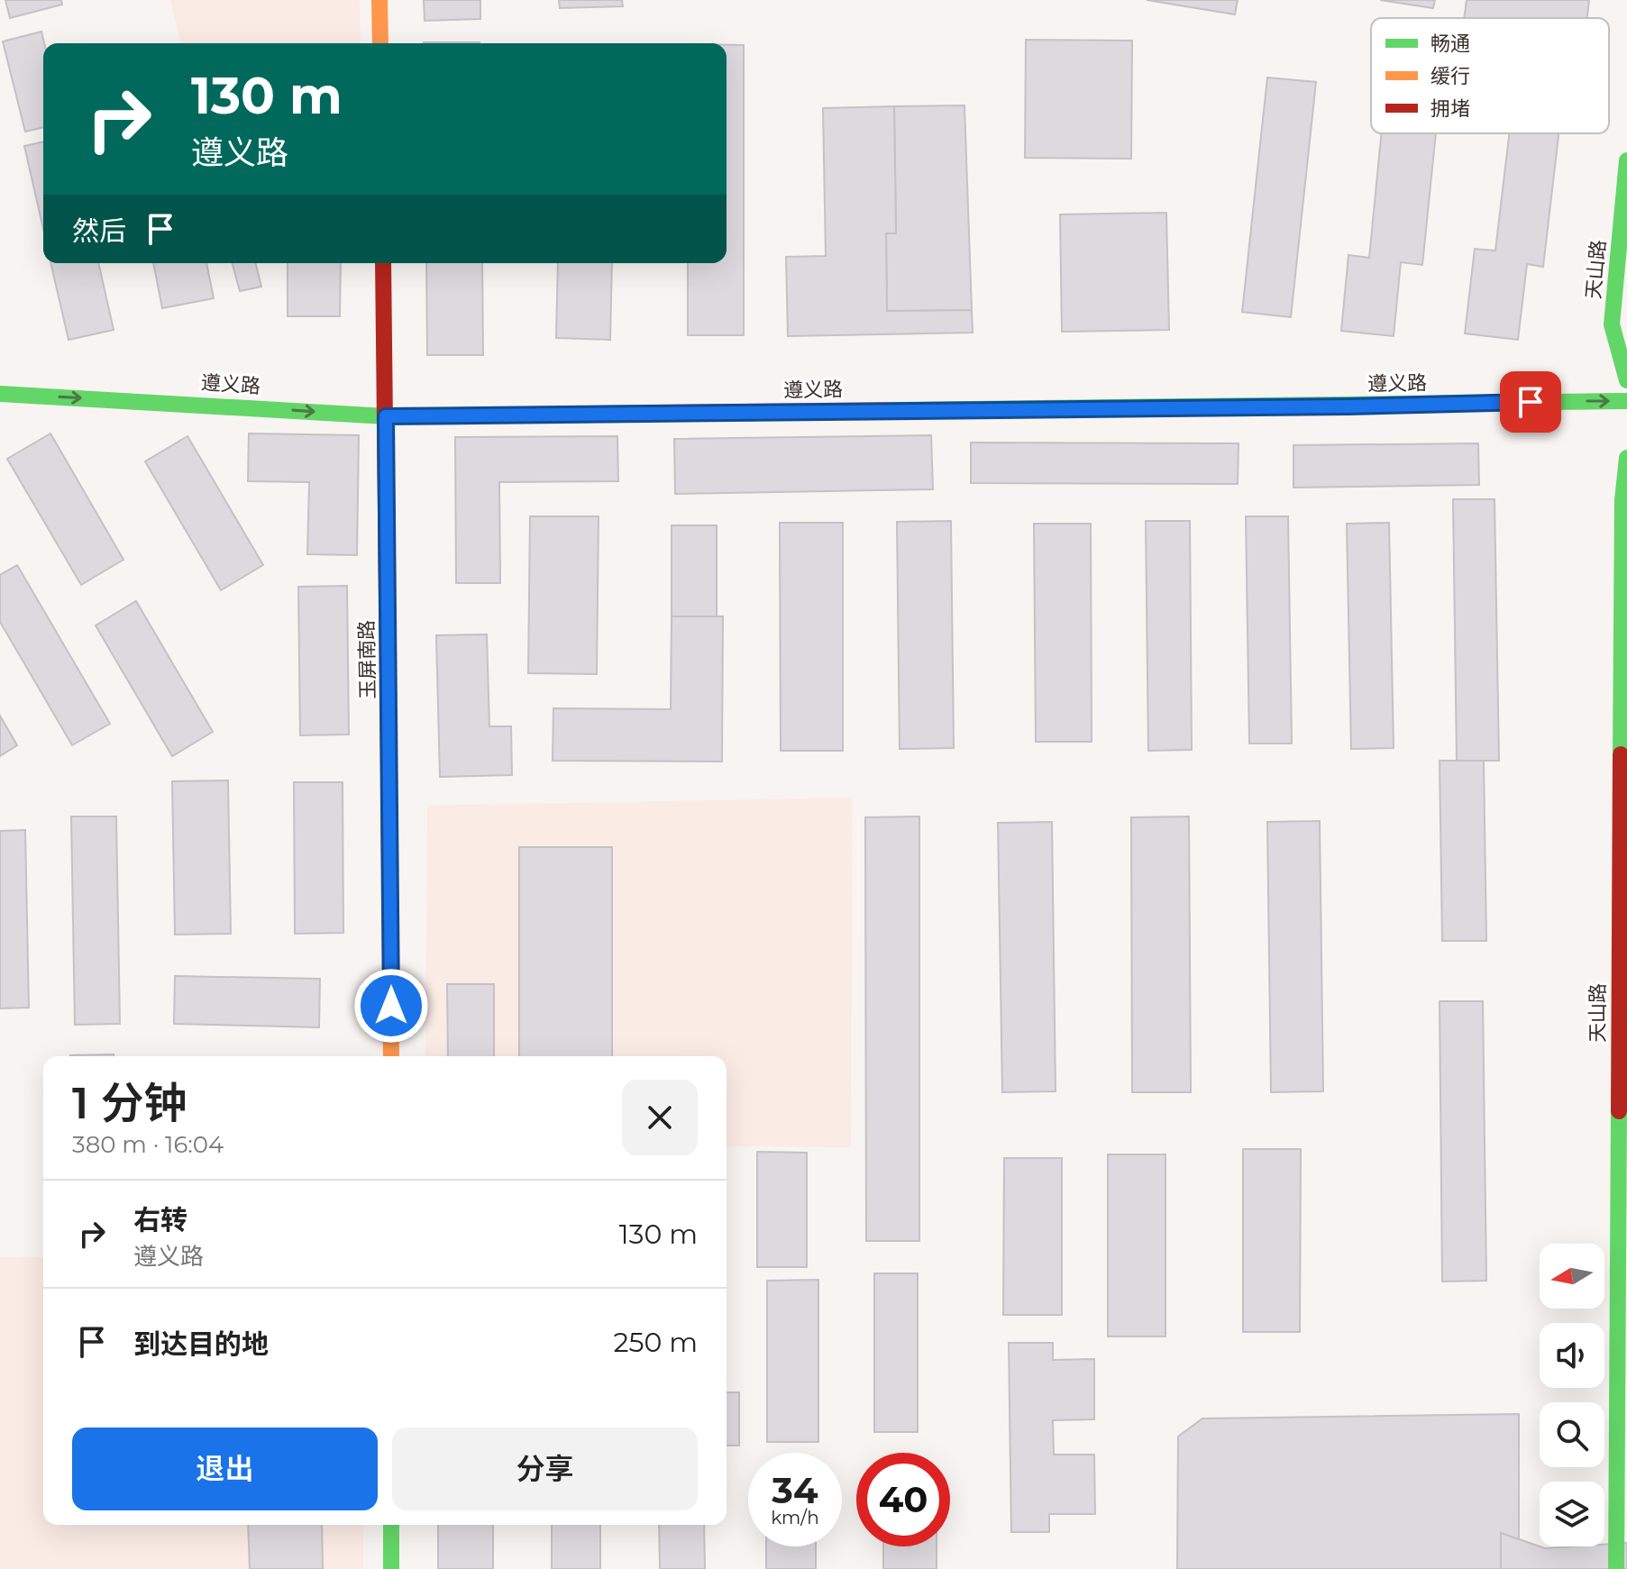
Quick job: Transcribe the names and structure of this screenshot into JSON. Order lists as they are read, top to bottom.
{
  "streets": {
    "street": ["天山路", "遵义路", "玉屏南路"]
  },
  "crossings": [
    ["遵义路", "玉屏南路"]
  ],
  "one_way": ["遵义路"],
  "legend": ["畅通", "缓行", "拥堵"],
  "north": "left",
  "page": {
    "turn": ["130 m", "遵义路"],
    "then": "然后",
    "heading": ["1 分钟", "380 m · 16:04"],
    "list": [
      {
        "name": "右转",
        "note": "遵义路",
        "value": "130 m"
      },
      {
        "name": "到达目的地",
        "value": "250 m"
      }
    ],
    "buttons": ["退出", "分享"],
    "speed": "34 km/h",
    "limit": "40"
  }
}
